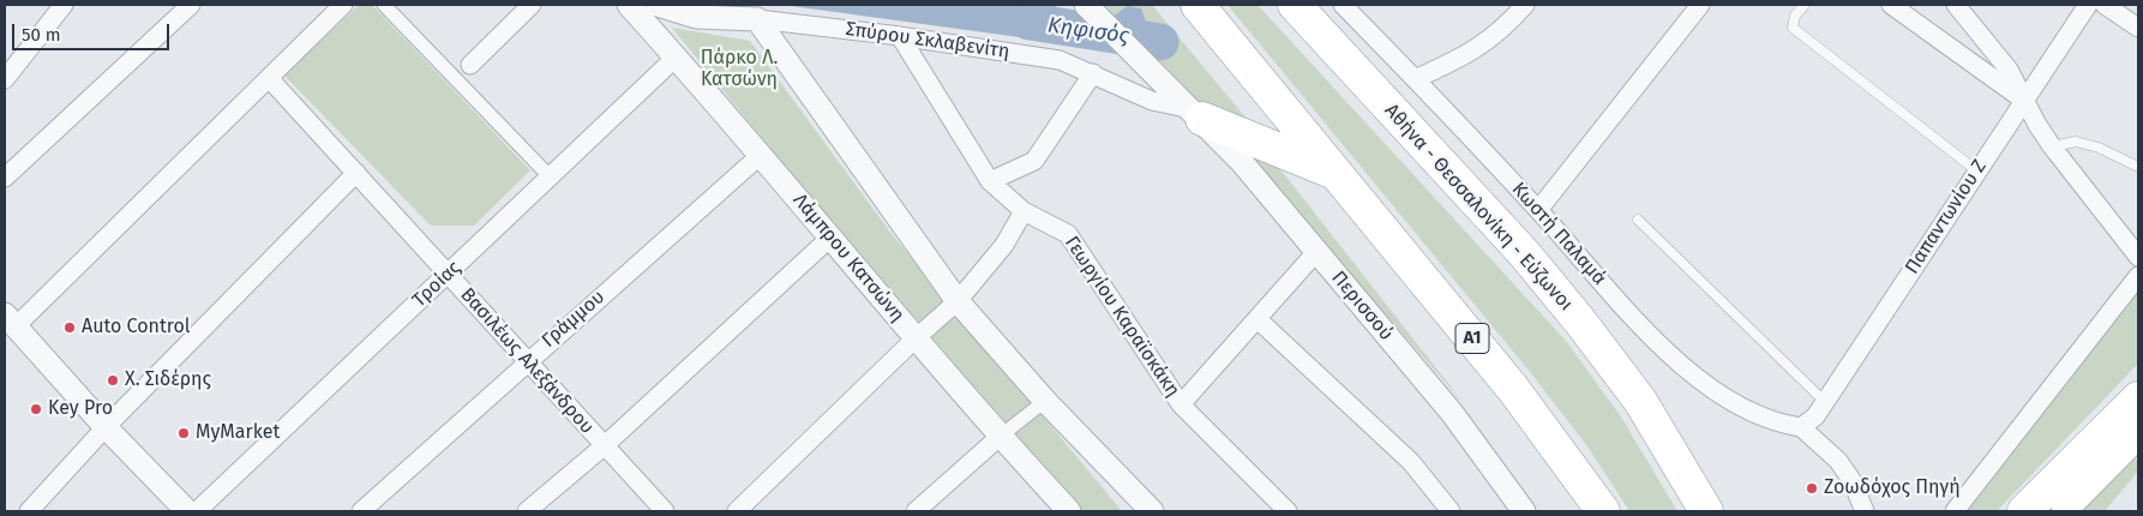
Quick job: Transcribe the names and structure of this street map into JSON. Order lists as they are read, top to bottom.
{
  "streets": {
    "highway": ["Αθήνα - Θεσσαλονίκη - Εύζωνοι", "Α1"],
    "street": [
      "Σπύρου Σκλαβενίτη",
      "Παπαντωνίου Ζ",
      "Κωστή Παλαμά",
      "Λάμπρου Κατσώνη",
      "Τροίας",
      "Περισσού",
      "Γεωργίου Καραϊσκάκη",
      "Γράμμου",
      "Βασιλέως Αλεξάνδρου"
    ]
  },
  "crossings": [
    ["Σπύρου Σκλαβενίτη", "Περισσού"],
    ["Σπύρου Σκλαβενίτη", "Γεωργίου Καραϊσκάκη"],
    ["Παπαντωνίου Ζ", "Κωστή Παλαμά"],
    ["Λάμπρου Κατσώνη", "Τροίας"],
    ["Λάμπρου Κατσώνη", "Γράμμου"],
    ["Τροίας", "Βασιλέως Αλεξάνδρου"],
    ["Γράμμου", "Βασιλέως Αλεξάνδρου"]
  ],
  "water": ["Κηφισός"],
  "parks": ["Πάρκο Λ. Κατσώνη"],
  "places": [
    "Auto Control",
    "Χ. Σιδέρης",
    "Key Pro",
    "MyMarket",
    "Ζοωδόχος Πηγή"
  ],
  "scale_bar": "50 m"
}
